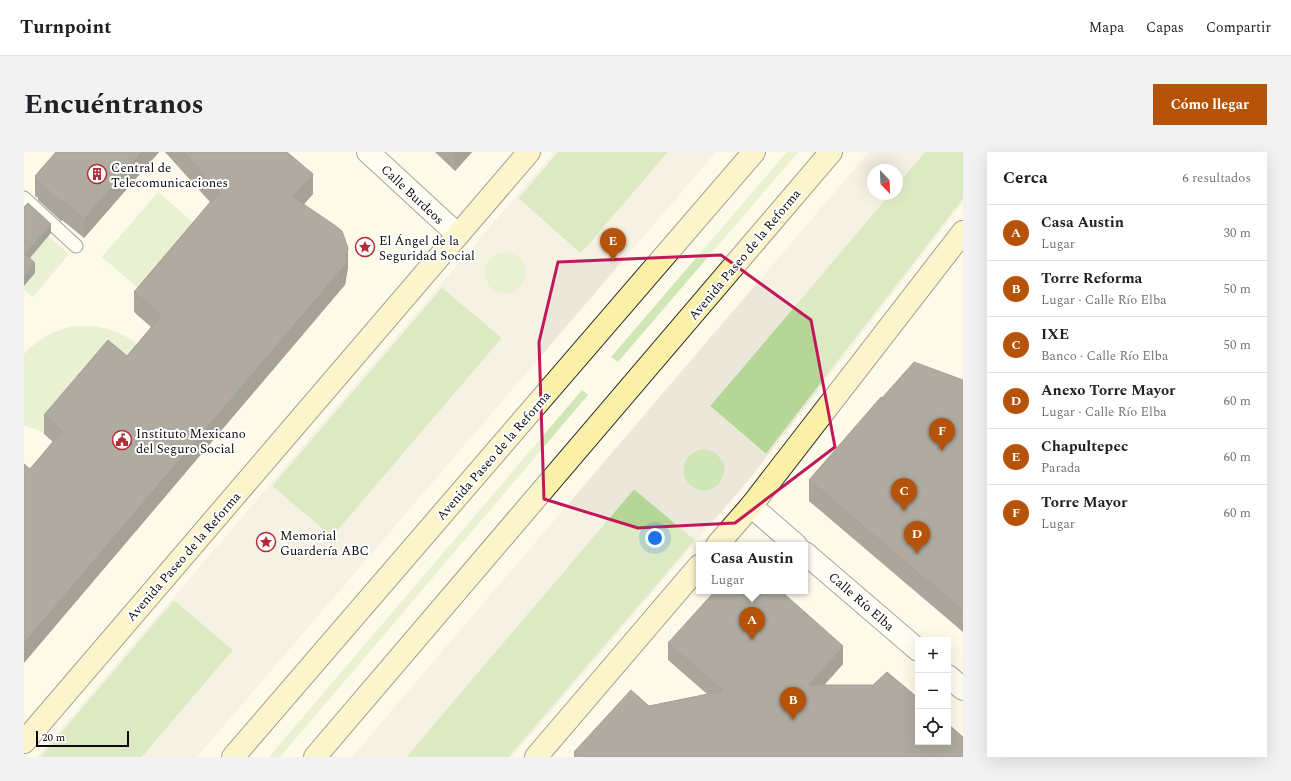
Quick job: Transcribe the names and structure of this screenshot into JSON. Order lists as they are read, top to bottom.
{
  "streets": {
    "main road": ["Avenida Paseo de la Reforma"],
    "street": ["Calle Burdeos", "Calle Río Elba"]
  },
  "crossings": [
    ["Calle Burdeos", "Avenida Paseo de la Reforma"]
  ],
  "places": {
    "building": ["Central de Telecomunicaciones"],
    "place": ["El Ángel de la Seguridad Social", "Memorial Guardería ABC"],
    "public building": ["Instituto Mexicano del Seguro Social"]
  },
  "scale_bar": "20 m",
  "north": "bottom right",
  "page": {
    "header": "Turnpoint",
    "nav": ["Mapa", "Capas", "Compartir"],
    "title": "Encuéntranos",
    "buttons": "Cómo llegar",
    "heading": ["Cerca", "6 resultados"],
    "list": [
      {
        "mark": "A",
        "name": "Casa Austin",
        "note": "Lugar",
        "value": "30 m"
      },
      {
        "mark": "B",
        "name": "Torre Reforma",
        "note": "Lugar · Calle Río Elba",
        "value": "50 m"
      },
      {
        "mark": "C",
        "name": "IXE",
        "note": "Banco · Calle Río Elba",
        "value": "50 m"
      },
      {
        "mark": "D",
        "name": "Anexo Torre Mayor",
        "note": "Lugar · Calle Río Elba",
        "value": "60 m"
      },
      {
        "mark": "E",
        "name": "Chapultepec",
        "note": "Parada",
        "value": "60 m"
      },
      {
        "mark": "F",
        "name": "Torre Mayor",
        "note": "Lugar",
        "value": "60 m"
      }
    ],
    "pins": [
      "E",
      "F",
      "C",
      "D",
      "A",
      "B"
    ],
    "popup": ["Casa Austin", "Lugar"],
    "map_buttons": ["+", "−"],
    "scale": "20 m"
  }
}
